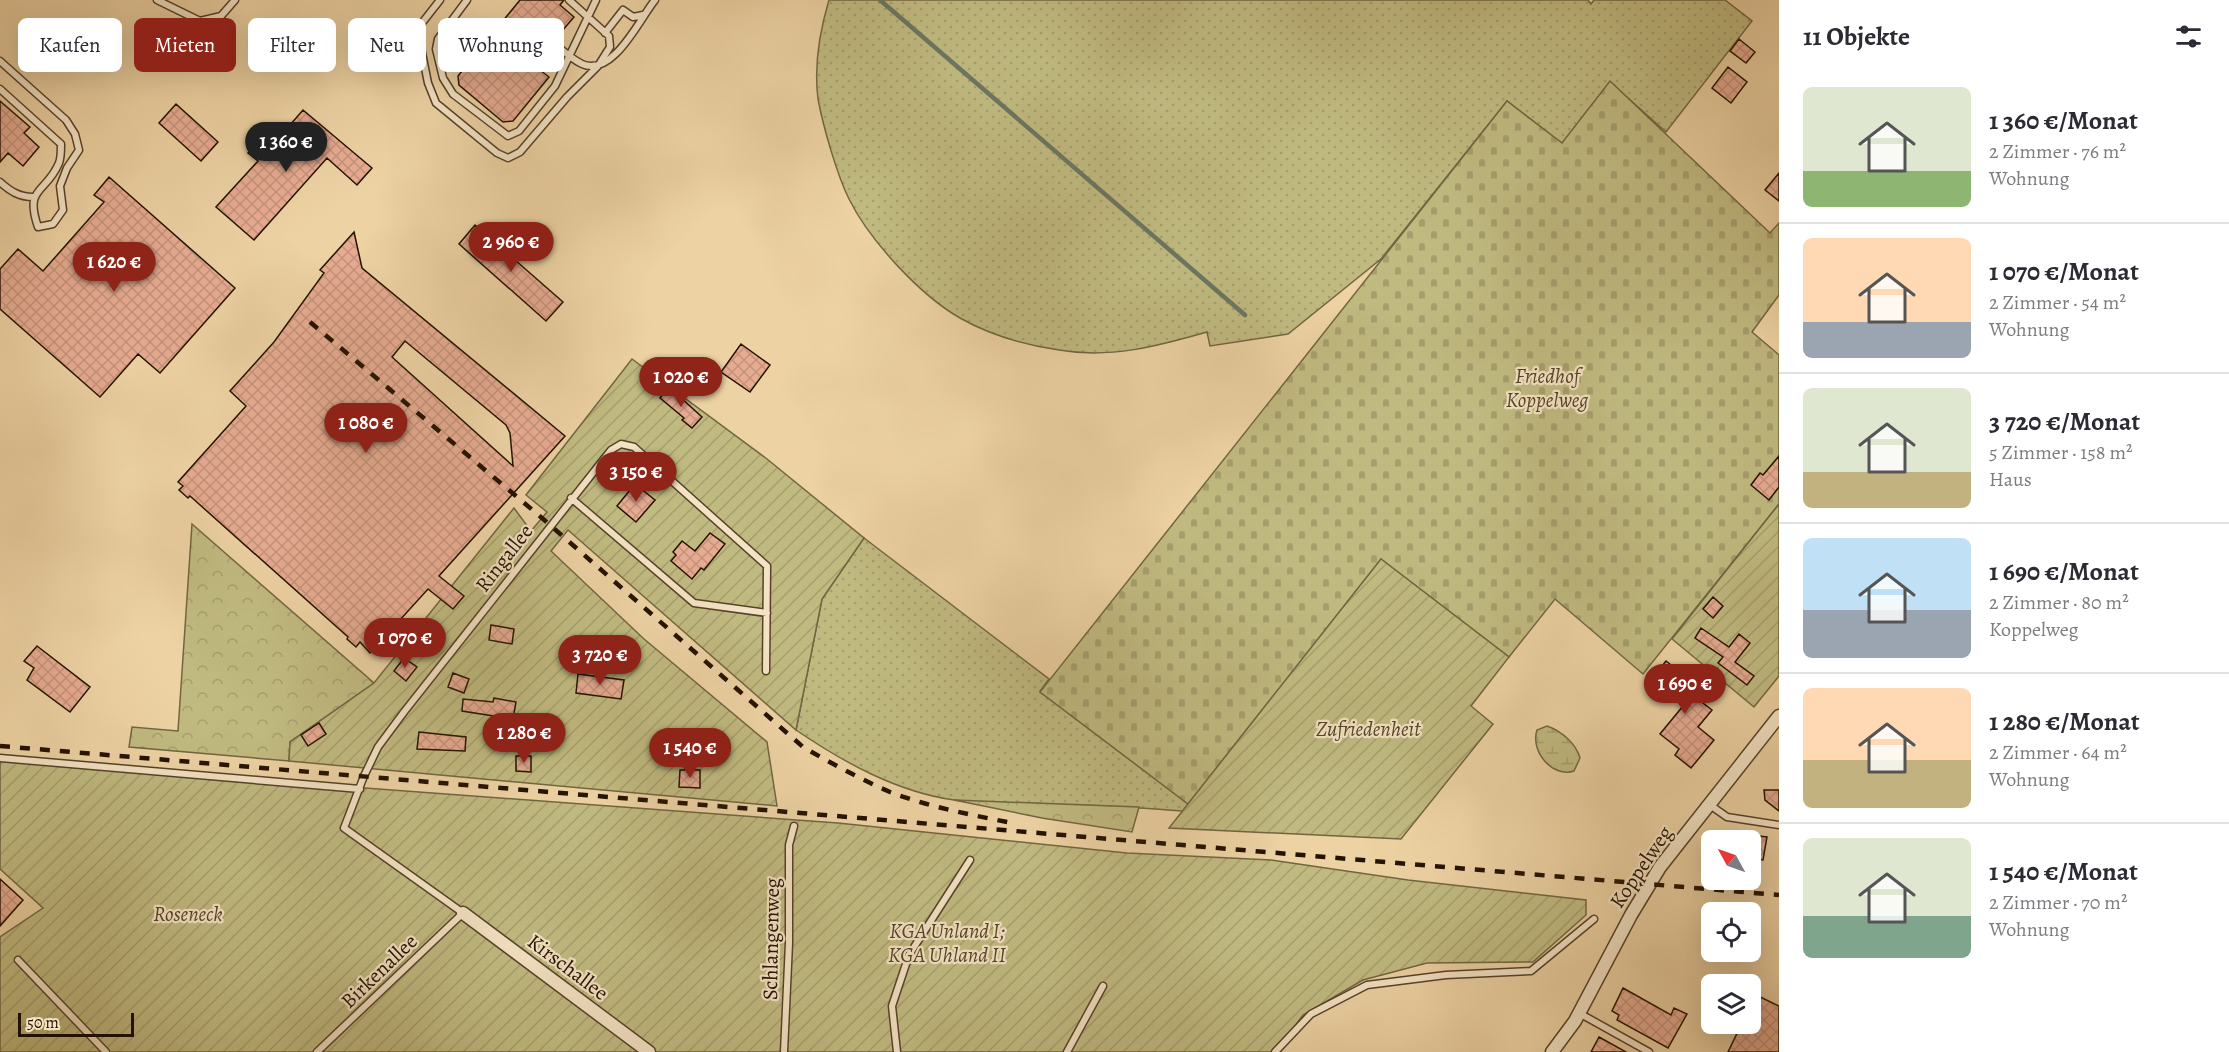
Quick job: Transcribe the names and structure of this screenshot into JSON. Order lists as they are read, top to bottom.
{
  "streets": {
    "street": ["Koppelweg", "Kirschallee"],
    "lane": ["Ringallee", "Schlangenweg", "Birkenallee"]
  },
  "crossings": [
    ["Ringallee", "Kirschallee"],
    ["Ringallee", "Birkenallee"],
    ["Kirschallee", "Birkenallee"]
  ],
  "parks": [
    "Friedhof Koppelweg",
    "Zufriedenheit",
    "Roseneck",
    "KGA Unland I; KGA Uhland II"
  ],
  "scale_bar": "50 m",
  "north": "top left",
  "page": {
    "heading": "11 Objekte",
    "chip": [
      "Kaufen",
      "Mieten",
      "Filter",
      "Neu",
      "Wohnung"
    ],
    "list": [
      {
        "name": "1 360 €/Monat",
        "note": "2 Zimmer · 76 m² · Wohnung"
      },
      {
        "name": "1 070 €/Monat",
        "note": "2 Zimmer · 54 m² · Wohnung"
      },
      {
        "name": "3 720 €/Monat",
        "note": "5 Zimmer · 158 m² · Haus"
      },
      {
        "name": "1 690 €/Monat",
        "note": "2 Zimmer · 80 m² · Koppelweg"
      },
      {
        "name": "1 280 €/Monat",
        "note": "2 Zimmer · 64 m² · Wohnung"
      },
      {
        "name": "1 540 €/Monat",
        "note": "2 Zimmer · 70 m² · Wohnung"
      }
    ],
    "price": [
      "1 360 €",
      "2 960 €",
      "1 620 €",
      "1 020 €",
      "1 080 €",
      "3 150 €",
      "1 070 €",
      "3 720 €",
      "1 690 €",
      "1 280 €",
      "1 540 €"
    ],
    "scale": "50 m"
  }
}
